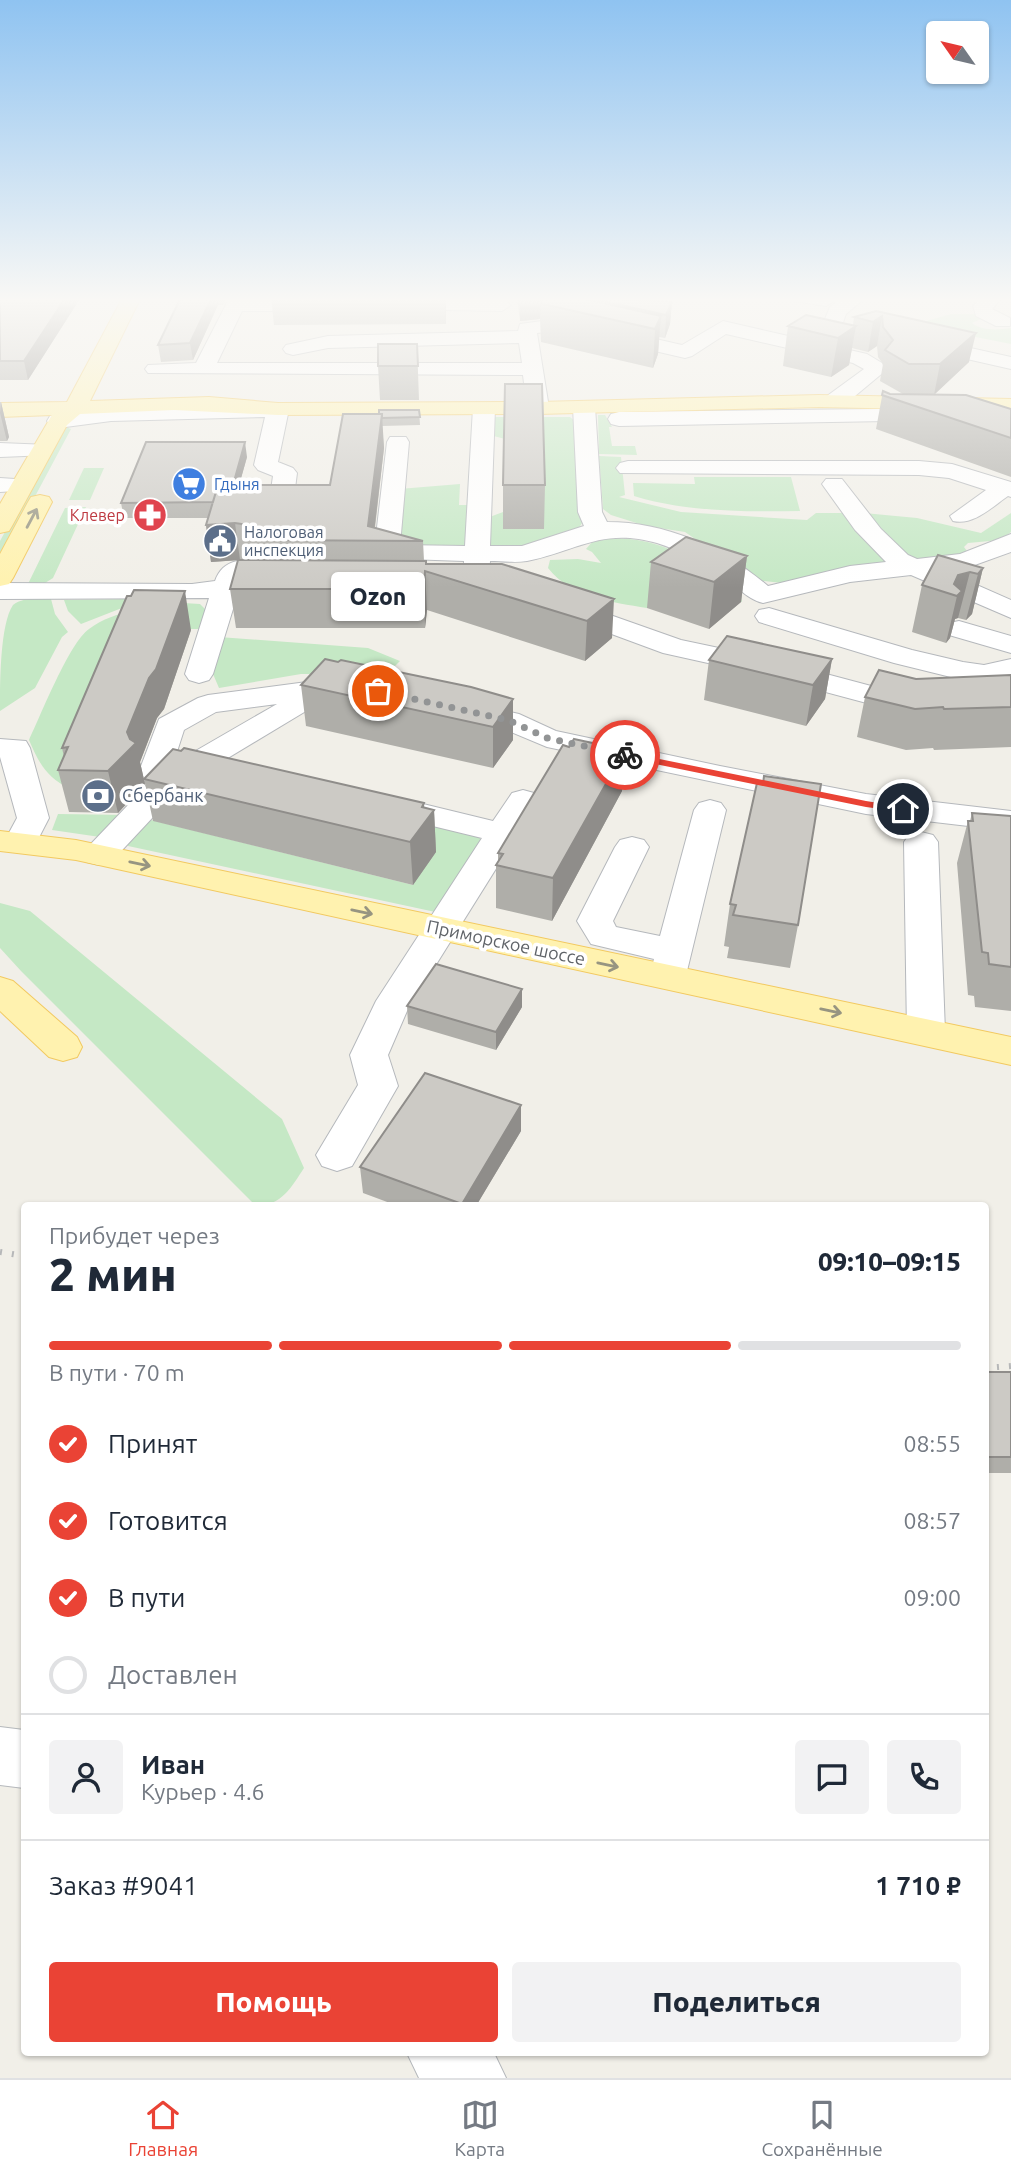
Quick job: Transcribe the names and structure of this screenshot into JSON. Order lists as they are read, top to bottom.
{
  "streets": {
    "main road": ["Приморское шоссе"]
  },
  "one_way": ["Приморское шоссе"],
  "places": {
    "supermarket": ["Гдыня"],
    "pharmacy": ["Клевер"],
    "public building": ["Налоговая инспекция"],
    "other": ["Ozon"],
    "bank": ["Сбербанк"]
  },
  "north": "top left",
  "page": {
    "bubble": "Ozon",
    "heading": ["2 мин", "Прибудет через", "09:10–09:15"],
    "panel": [
      "Иван",
      "Курьер · 4.6",
      "Заказ #9041",
      "1 710 ₽"
    ],
    "bar": "В пути · 70 m",
    "list": [
      ["Принят", "08:55"],
      ["Готовится", "08:57"],
      ["В пути", "09:00"],
      "Доставлен"
    ],
    "buttons": ["Помощь", "Поделиться"],
    "tabs": ["Главная", "Карта", "Сохранённые"]
  }
}
